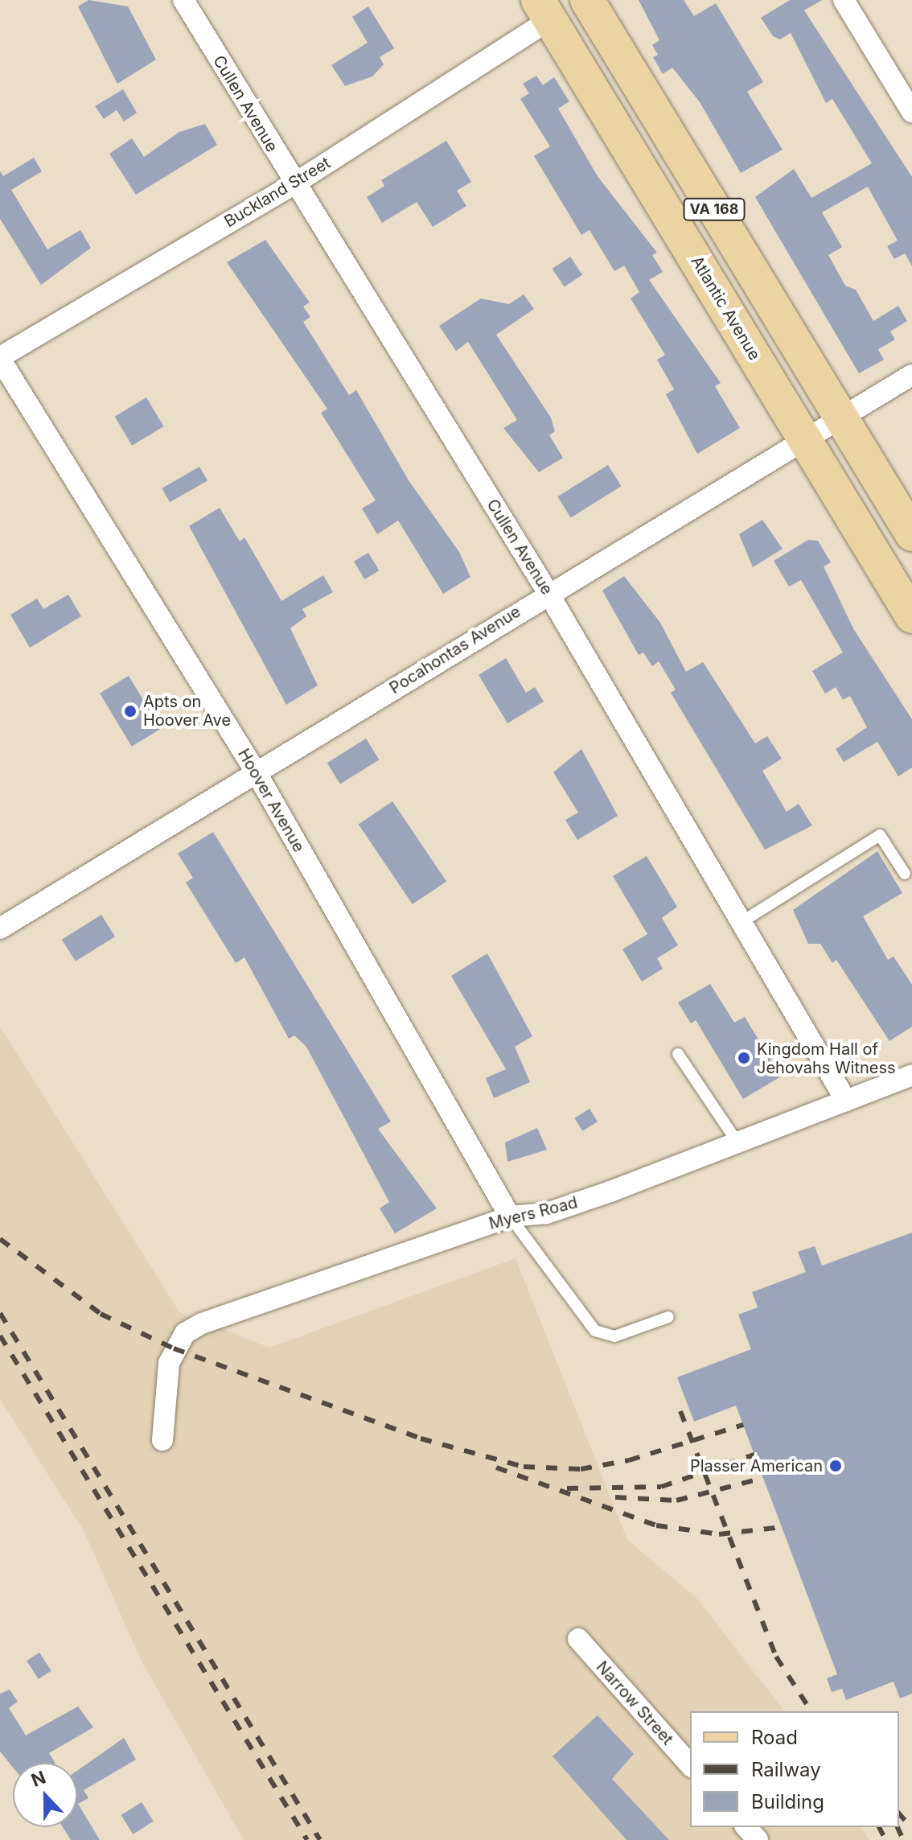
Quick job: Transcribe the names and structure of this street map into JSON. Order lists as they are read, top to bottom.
{
  "streets": {
    "main road": ["VA 168", "Atlantic Avenue"],
    "street": [
      "Cullen Avenue",
      "Buckland Street",
      "Pocahontas Avenue",
      "Hoover Avenue",
      "Myers Road",
      "Narrow Street"
    ]
  },
  "crossings": [
    ["Cullen Avenue", "Buckland Street"],
    ["Cullen Avenue", "Pocahontas Avenue"],
    ["Cullen Avenue", "Myers Road"],
    ["Buckland Street", "Atlantic Avenue"],
    ["Buckland Street", "Hoover Avenue"],
    ["VA 168", "Pocahontas Avenue"],
    ["Atlantic Avenue", "Pocahontas Avenue"],
    ["Pocahontas Avenue", "Hoover Avenue"],
    ["Hoover Avenue", "Myers Road"]
  ],
  "places": ["Apts on Hoover Ave", "Kingdom Hall of Jehovahs Witness", "Plasser American"],
  "legend": ["Road", "Railway", "Building"],
  "north": "top"
}
